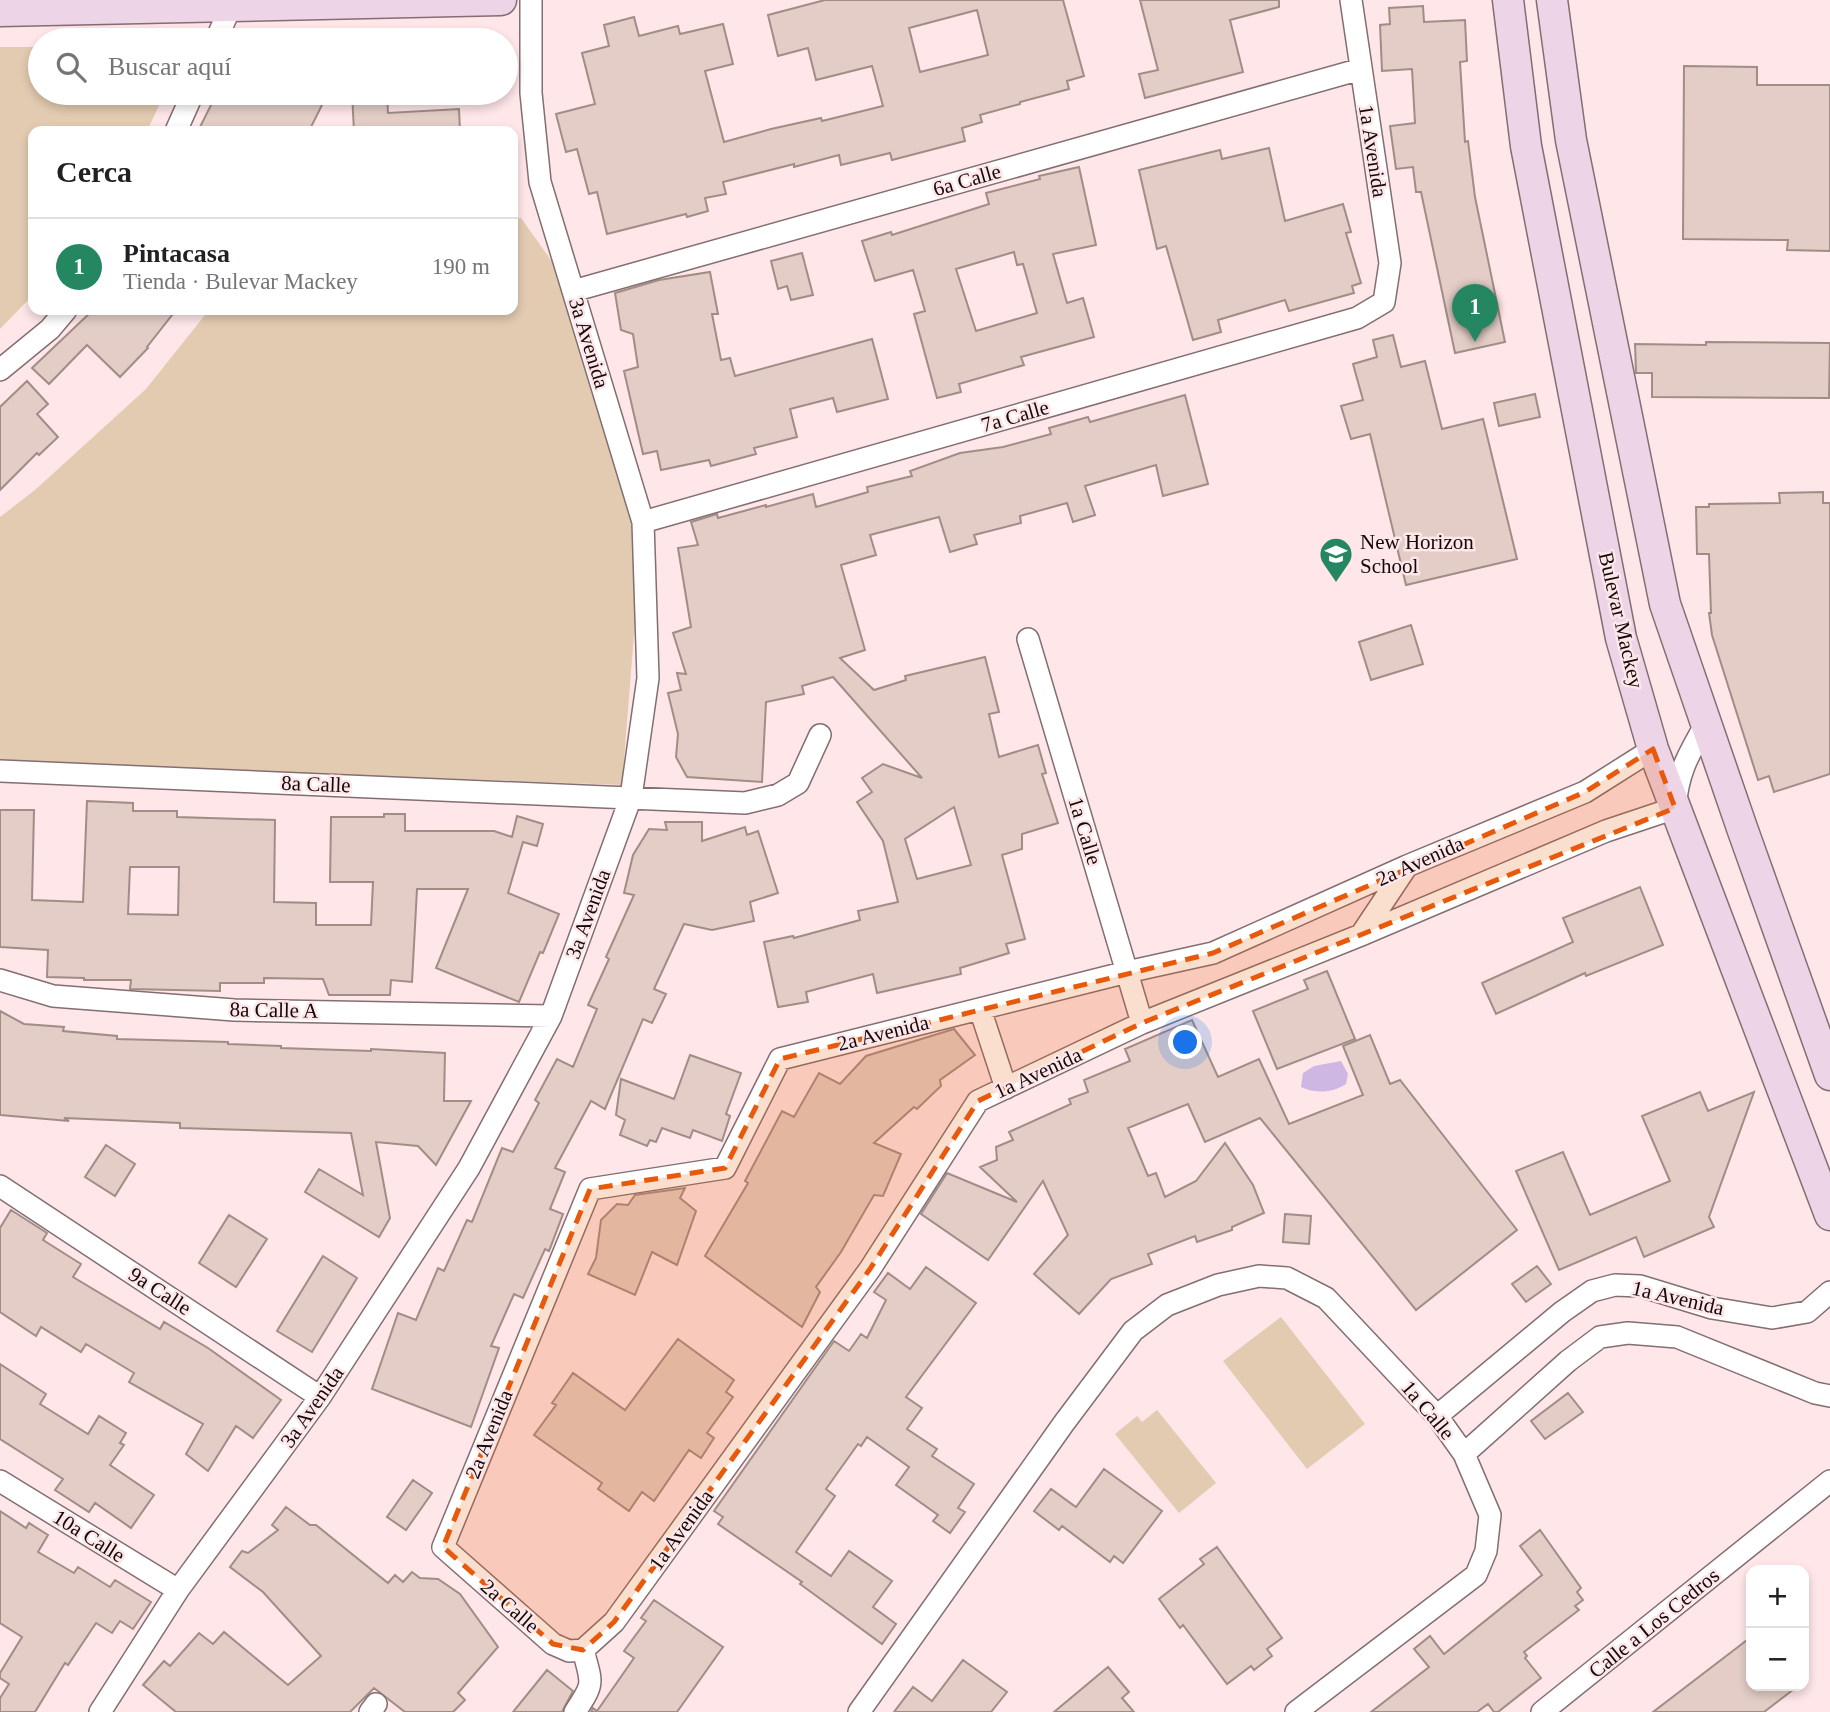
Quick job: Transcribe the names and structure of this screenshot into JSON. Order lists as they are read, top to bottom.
{
  "streets": {
    "main road": ["Bulevar Mackey"],
    "street": [
      "1a Avenida",
      "6a Calle",
      "3a Avenida",
      "7a Calle",
      "8a Calle",
      "1a Calle",
      "2a Avenida",
      "8a Calle A",
      "9a Calle",
      "10a Calle",
      "2a Calle",
      "Calle a Los Cedros"
    ]
  },
  "crossings": [
    ["1a Avenida", "6a Calle"],
    ["1a Avenida", "7a Calle"],
    ["1a Avenida", "Bulevar Mackey"],
    ["1a Avenida", "1a Calle"],
    ["1a Avenida", "2a Calle"],
    ["6a Calle", "3a Avenida"],
    ["3a Avenida", "7a Calle"],
    ["3a Avenida", "8a Calle"],
    ["3a Avenida", "8a Calle A"],
    ["3a Avenida", "9a Calle"],
    ["3a Avenida", "10a Calle"],
    ["Bulevar Mackey", "2a Avenida"],
    ["1a Calle", "2a Avenida"],
    ["2a Avenida", "2a Calle"]
  ],
  "places": {
    "school or university": ["New Horizon School"]
  },
  "page": {
    "search": "Buscar aquí",
    "heading": "Cerca",
    "list": [
      {
        "mark": "1",
        "name": "Pintacasa",
        "note": "Tienda · Bulevar Mackey",
        "value": "190 m"
      }
    ],
    "pins": "1",
    "map_buttons": ["+", "−"]
  }
}
